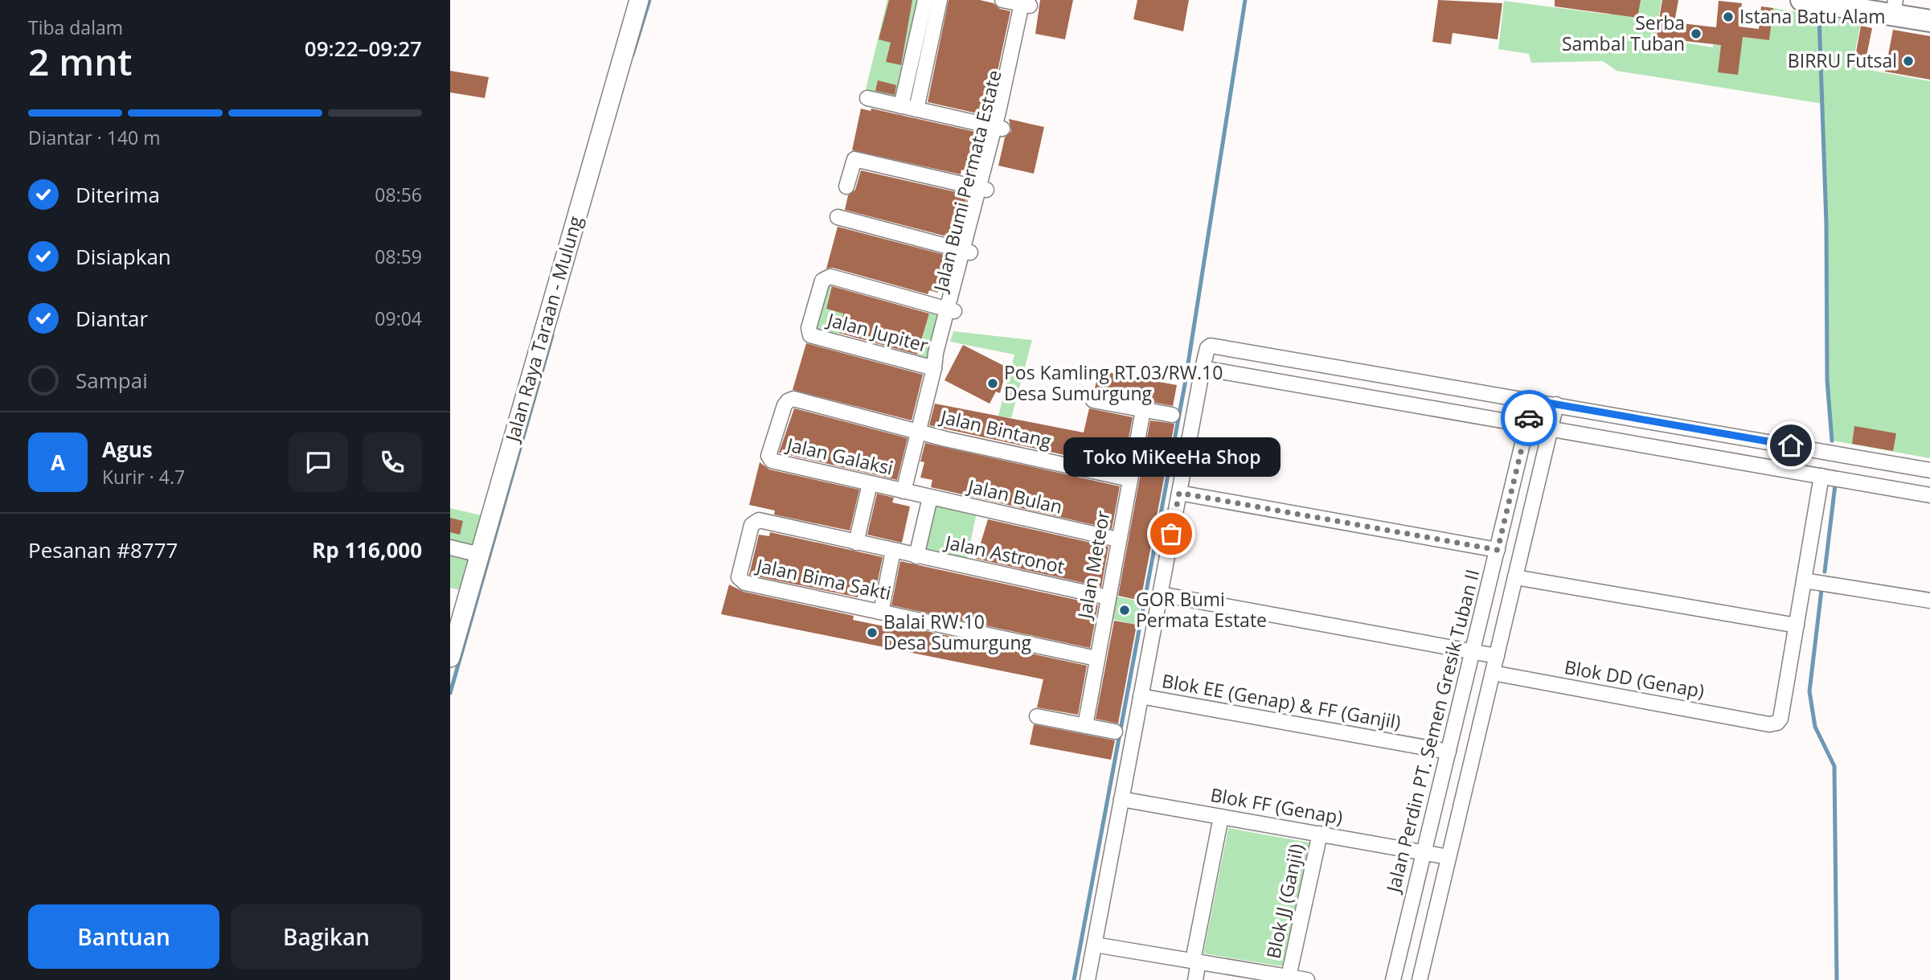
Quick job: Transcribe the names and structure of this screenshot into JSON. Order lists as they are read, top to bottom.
{
  "streets": {
    "street": [
      "Jalan Bumi Permata Estate",
      "Jalan Raya Taraan - Mulung",
      "Jalan Jupiter",
      "Jalan Bintang",
      "Jalan Galaksi",
      "Jalan Bulan",
      "Jalan Astronot",
      "Jalan Meteor",
      "Jalan Bima Sakti",
      "Blok DD (Genap)",
      "Blok EE (Genap) & FF (Ganjil)",
      "Jalan Perdin PT. Semen Gresik Tuban II",
      "Blok FF (Genap)",
      "Blok JJ (Ganjil)"
    ]
  },
  "crossings": [
    ["Jalan Bumi Permata Estate", "Jalan Jupiter"],
    ["Jalan Bumi Permata Estate", "Jalan Bintang"],
    ["Jalan Bumi Permata Estate", "Jalan Galaksi"],
    ["Jalan Bumi Permata Estate", "Jalan Bulan"],
    ["Jalan Bintang", "Jalan Galaksi"],
    ["Jalan Bintang", "Jalan Meteor"],
    ["Jalan Galaksi", "Jalan Bulan"],
    ["Jalan Bulan", "Jalan Meteor"],
    ["Jalan Astronot", "Jalan Meteor"],
    ["Jalan Astronot", "Jalan Bima Sakti"],
    ["Jalan Meteor", "Jalan Bima Sakti"],
    ["Blok EE (Genap) & FF (Ganjil)", "Jalan Perdin PT. Semen Gresik Tuban II"],
    ["Jalan Perdin PT. Semen Gresik Tuban II", "Blok FF (Genap)"],
    ["Blok FF (Genap)", "Blok JJ (Ganjil)"]
  ],
  "places": [
    "Istana Batu Alam",
    "Serba Sambal Tuban",
    "BIRRU Futsal",
    "Pos Kamling RT.03/RW.10 Desa Sumurgung",
    "Toko MiKeeHa Shop",
    "GOR Bumi Permata Estate",
    "Balai RW.10 Desa Sumurgung"
  ],
  "page": {
    "heading": ["2 mnt", "Tiba dalam", "09:22–09:27"],
    "panel": [
      "Agus",
      "Kurir · 4.7",
      "Pesanan #8777",
      "Rp 116,000"
    ],
    "bar": "Diantar · 140 m",
    "list": [
      ["Diterima", "08:56"],
      ["Disiapkan", "08:59"],
      ["Diantar", "09:04"],
      "Sampai"
    ],
    "round": "A",
    "bubble": "Toko MiKeeHa Shop",
    "buttons": ["Bantuan", "Bagikan"]
  }
}
